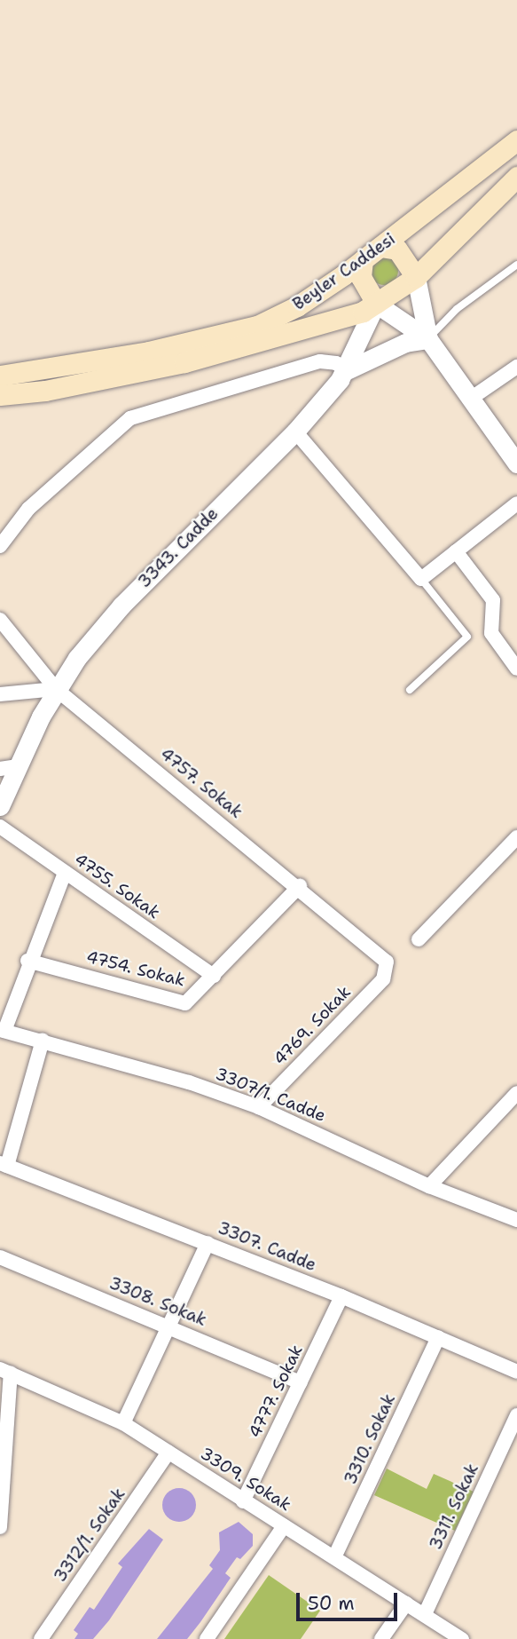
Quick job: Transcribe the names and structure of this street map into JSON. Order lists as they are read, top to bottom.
{
  "streets": {
    "main road": ["Beyler Caddesi"],
    "street": [
      "3343. Cadde",
      "4757. Sokak",
      "4755. Sokak",
      "4754. Sokak",
      "4769. Sokak",
      "3307/1. Cadde",
      "3307. Cadde",
      "3308. Sokak",
      "4777. Sokak",
      "3310. Sokak",
      "3309. Sokak",
      "3311. Sokak",
      "3312/1. Sokak"
    ]
  },
  "crossings": [
    ["Beyler Caddesi", "3343. Cadde"],
    ["3343. Cadde", "4757. Sokak"],
    ["4757. Sokak", "4754. Sokak"],
    ["4757. Sokak", "4769. Sokak"],
    ["4755. Sokak", "4754. Sokak"],
    ["4769. Sokak", "3307/1. Cadde"],
    ["3307. Cadde", "4777. Sokak"],
    ["3307. Cadde", "3310. Sokak"],
    ["3308. Sokak", "4777. Sokak"],
    ["4777. Sokak", "3309. Sokak"],
    ["3310. Sokak", "3309. Sokak"],
    ["3309. Sokak", "3311. Sokak"],
    ["3309. Sokak", "3312/1. Sokak"]
  ],
  "scale_bar": "50 m"
}
